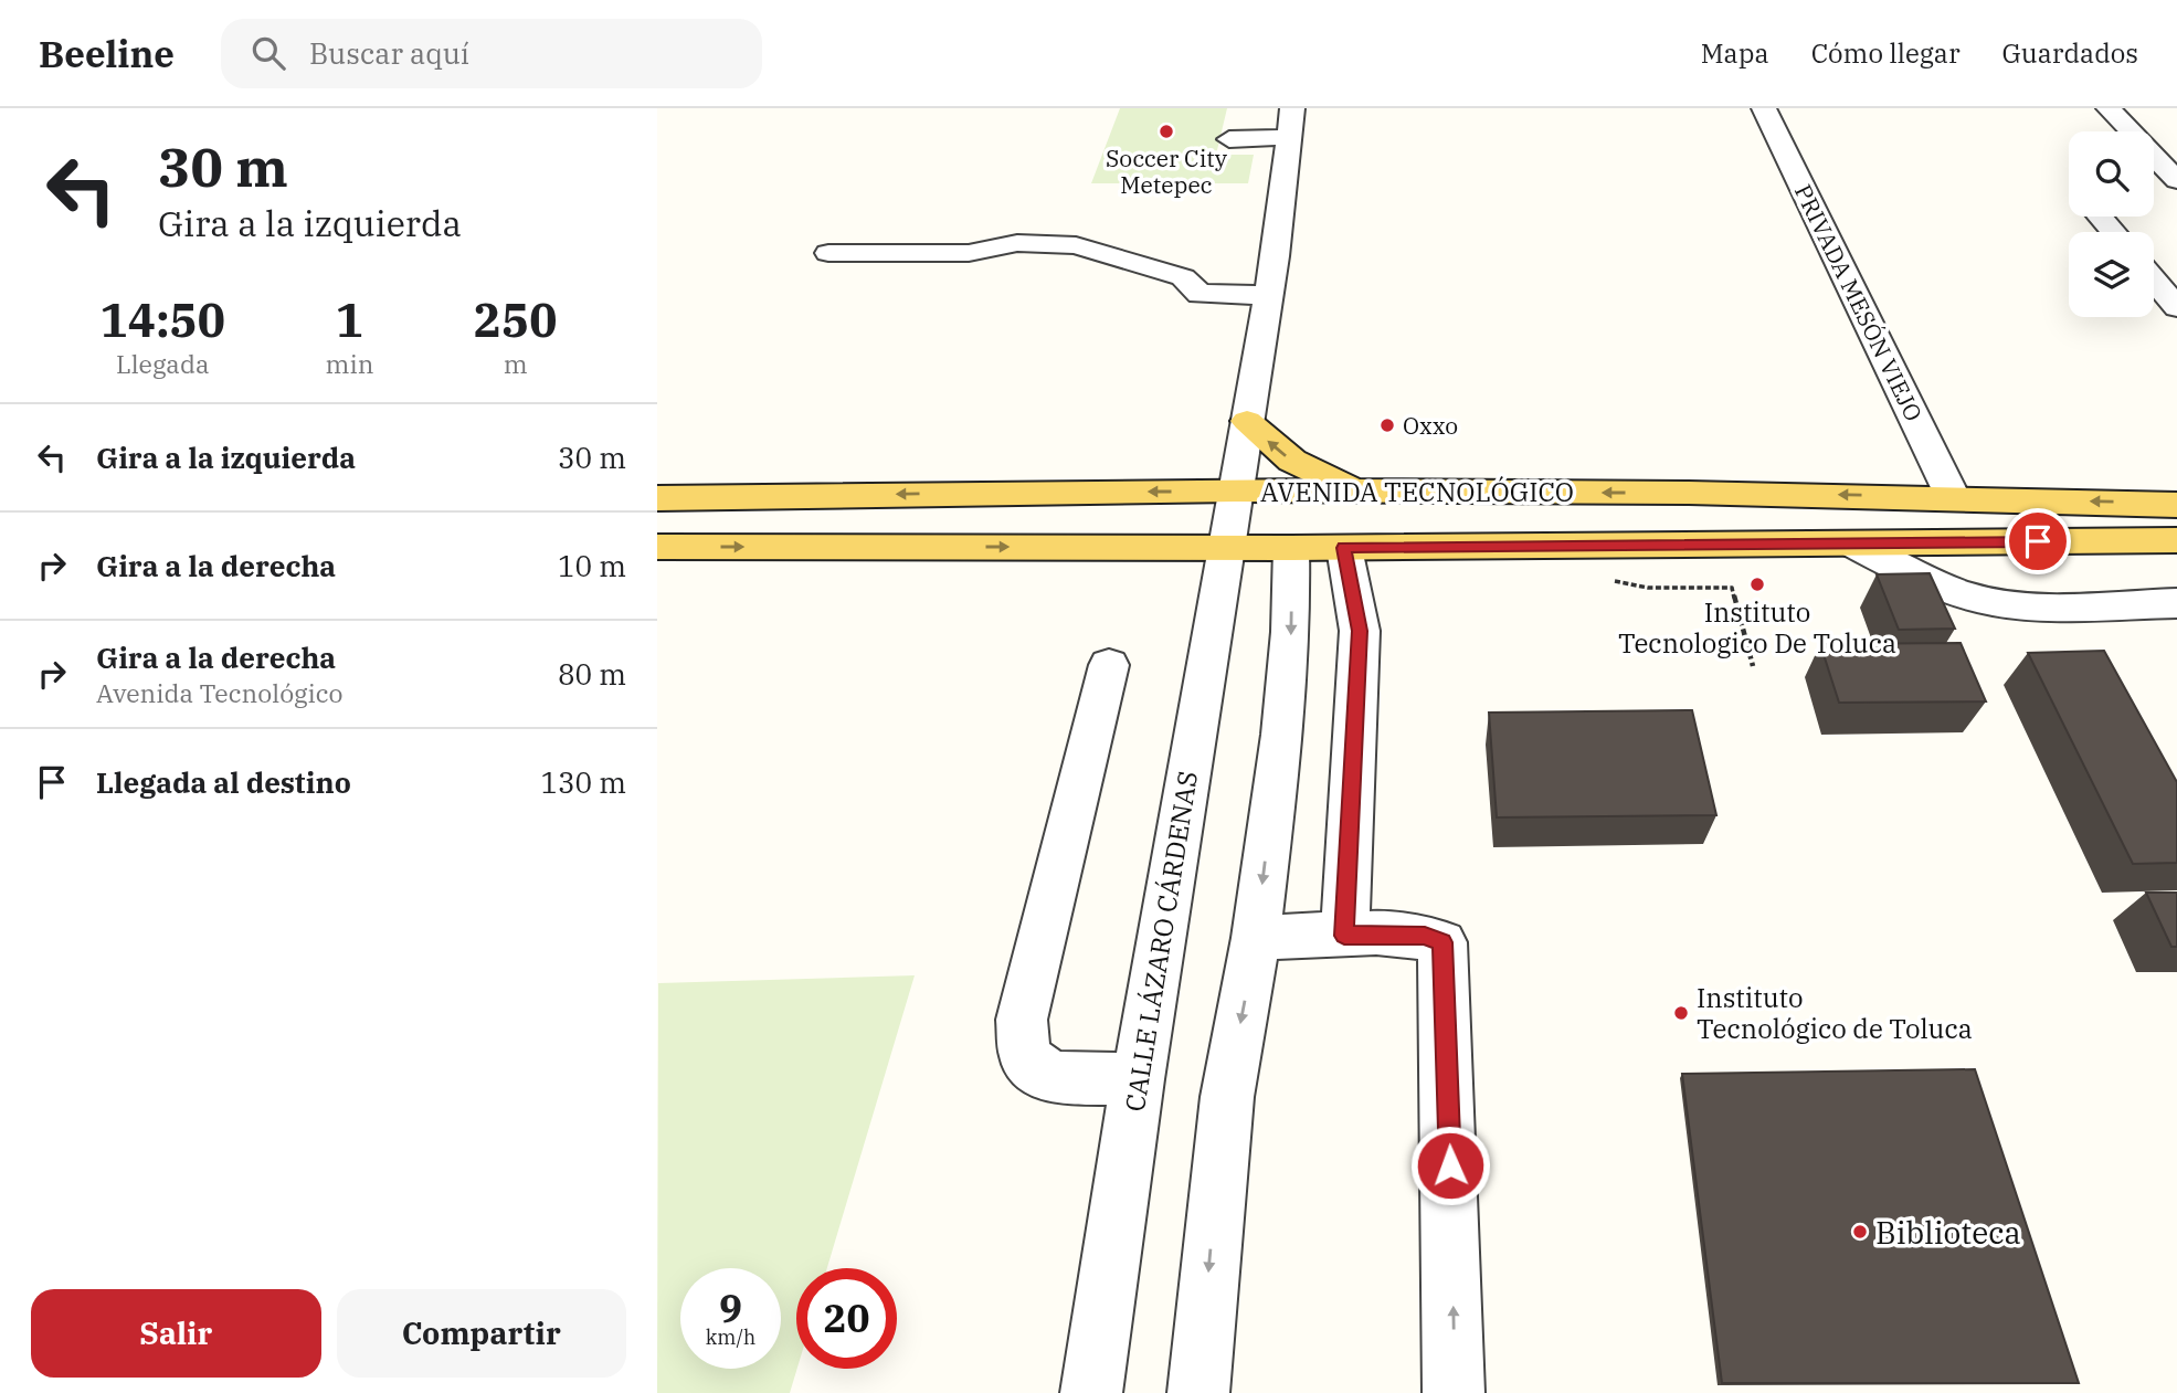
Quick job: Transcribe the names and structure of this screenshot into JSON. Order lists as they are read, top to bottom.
{
  "streets": {
    "main road": ["AVENIDA TECNOLÓGICO"],
    "street": ["PRIVADA MESÓN VIEJO", "CALLE LÁZARO CÁRDENAS"]
  },
  "crossings": [
    ["PRIVADA MESÓN VIEJO", "AVENIDA TECNOLÓGICO"],
    ["AVENIDA TECNOLÓGICO", "CALLE LÁZARO CÁRDENAS"]
  ],
  "places": [
    "Soccer City Metepec",
    "Oxxo",
    "Instituto Tecnologico De Toluca",
    "Instituto Tecnológico de Toluca",
    "Biblioteca"
  ],
  "page": {
    "header": "Beeline",
    "search": "Buscar aquí",
    "nav": ["Mapa", "Cómo llegar", "Guardados"],
    "turn": ["30 m", "Gira a la izquierda"],
    "eta": [
      "14:50",
      "Llegada",
      "1",
      "min",
      "250",
      "m"
    ],
    "list": [
      {
        "name": "Gira a la izquierda",
        "value": "30 m"
      },
      {
        "name": "Gira a la derecha",
        "value": "10 m"
      },
      {
        "name": "Gira a la derecha",
        "note": "Avenida Tecnológico",
        "value": "80 m"
      },
      {
        "name": "Llegada al destino",
        "value": "130 m"
      }
    ],
    "speed": "9 km/h",
    "limit": "20",
    "buttons": ["Salir", "Compartir"]
  }
}
